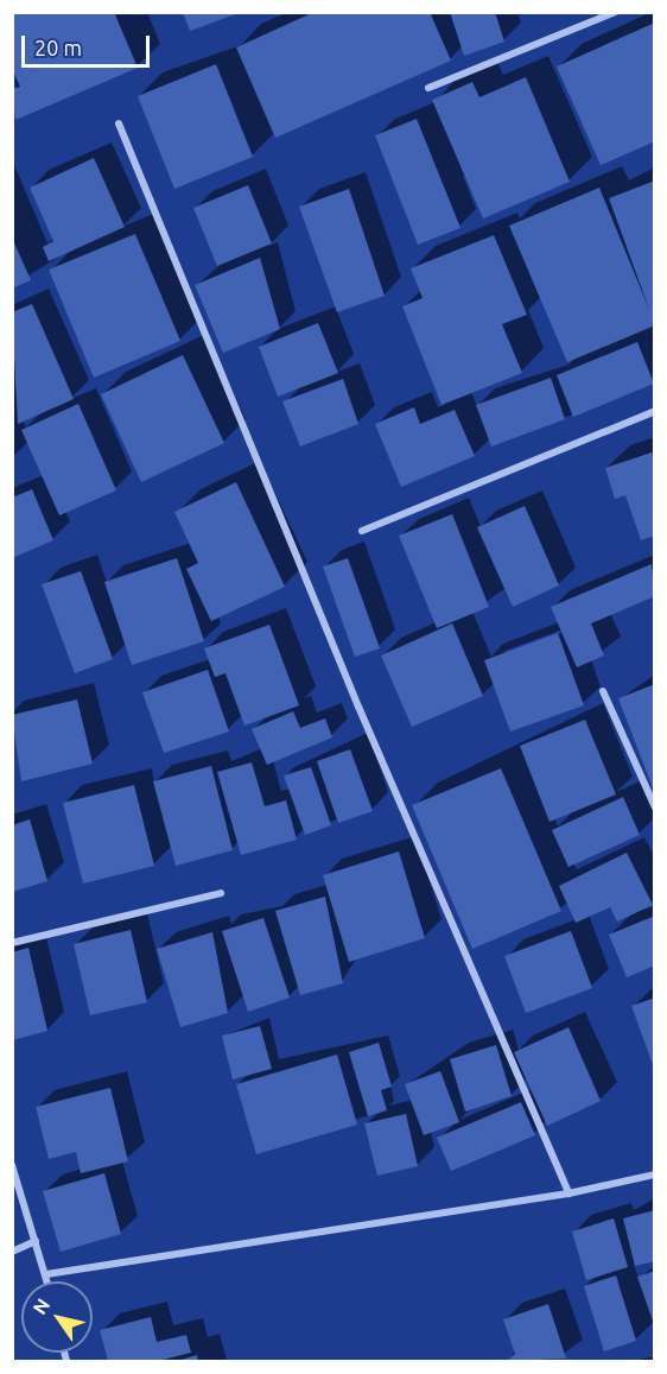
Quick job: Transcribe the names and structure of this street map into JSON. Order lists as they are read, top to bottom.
{
  "scale_bar": "20 m",
  "north": "top left"
}
